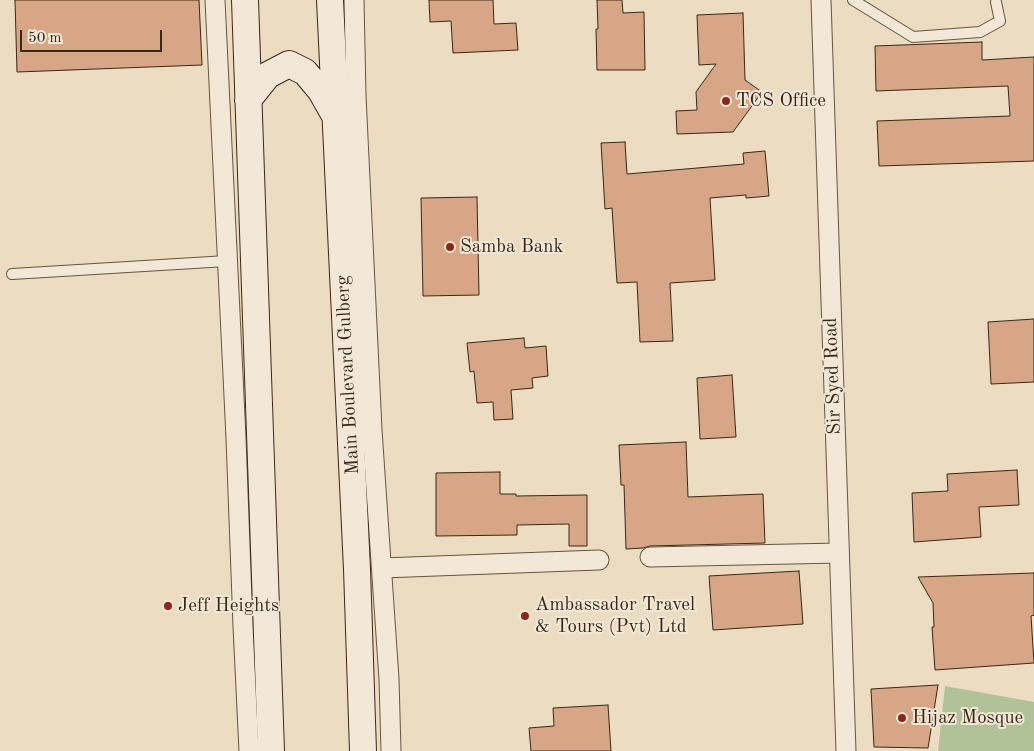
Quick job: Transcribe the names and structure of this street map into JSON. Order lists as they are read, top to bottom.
{
  "streets": {
    "main road": ["Main Boulevard Gulberg"],
    "street": ["Sir Syed Road"]
  },
  "places": [
    "TCS Office",
    "Samba Bank",
    "Jeff Heights",
    "Ambassador Travel & Tours (Pvt) Ltd",
    "Hijaz Mosque"
  ],
  "scale_bar": "50 m"
}
